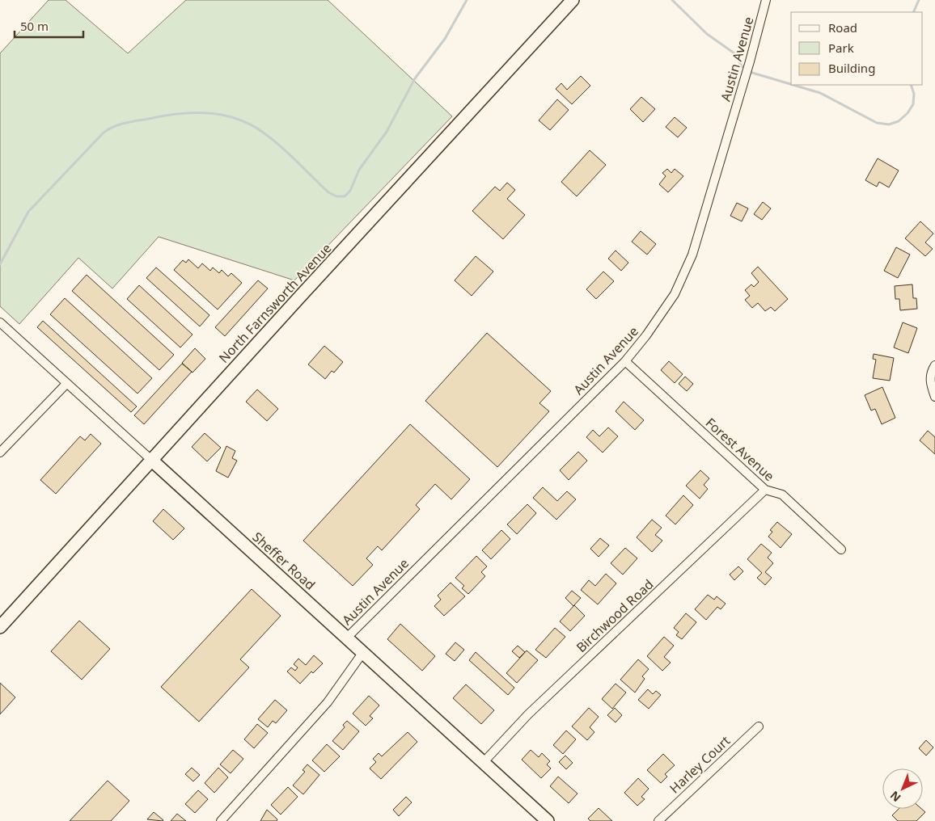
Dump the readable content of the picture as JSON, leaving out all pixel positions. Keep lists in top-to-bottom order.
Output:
{
  "streets": {
    "main road": ["North Farnsworth Avenue", "Sheffer Road"],
    "street": [
      "Austin Avenue",
      "Forest Avenue",
      "Birchwood Road",
      "Harley Court"
    ]
  },
  "crossings": [
    ["Austin Avenue", "Forest Avenue"],
    ["Austin Avenue", "Sheffer Road"],
    ["North Farnsworth Avenue", "Sheffer Road"],
    ["Forest Avenue", "Birchwood Road"],
    ["Sheffer Road", "Birchwood Road"]
  ],
  "legend": ["Road", "Park", "Building"],
  "scale_bar": "50 m",
  "north": "bottom left"
}
